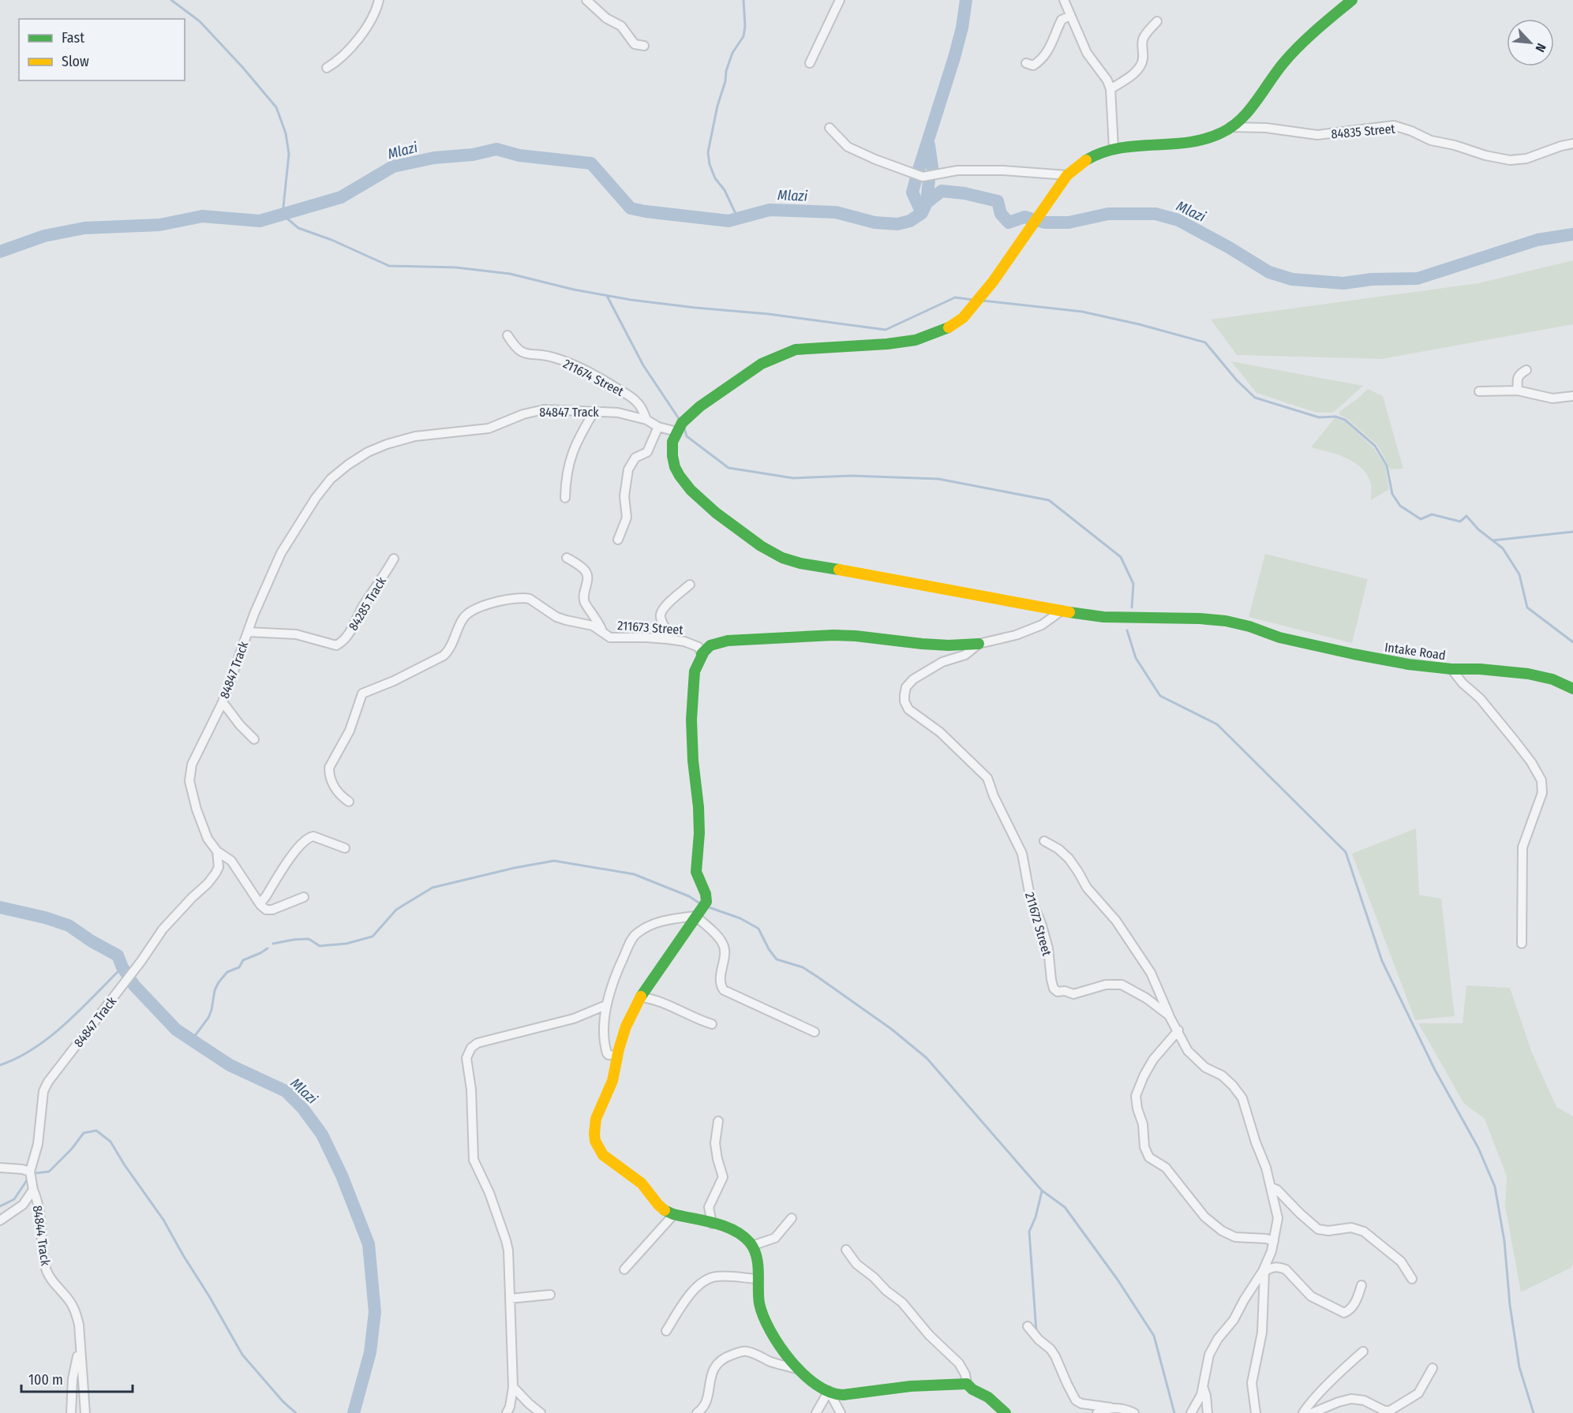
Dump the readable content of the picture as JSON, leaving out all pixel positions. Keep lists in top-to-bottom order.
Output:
{
  "streets": {
    "street": [
      "84835 Street",
      "211674 Street",
      "84847 Track",
      "84285 Track",
      "211673 Street",
      "Intake Road",
      "211672 Street",
      "84844 Track"
    ]
  },
  "crossings": [
    ["211674 Street", "84847 Track"],
    ["84847 Track", "84285 Track"],
    ["84847 Track", "Intake Road"],
    ["84847 Track", "84844 Track"]
  ],
  "water": ["Mlazi"],
  "legend": ["Fast", "Slow"],
  "scale_bar": "100 m",
  "north": "bottom right"
}
